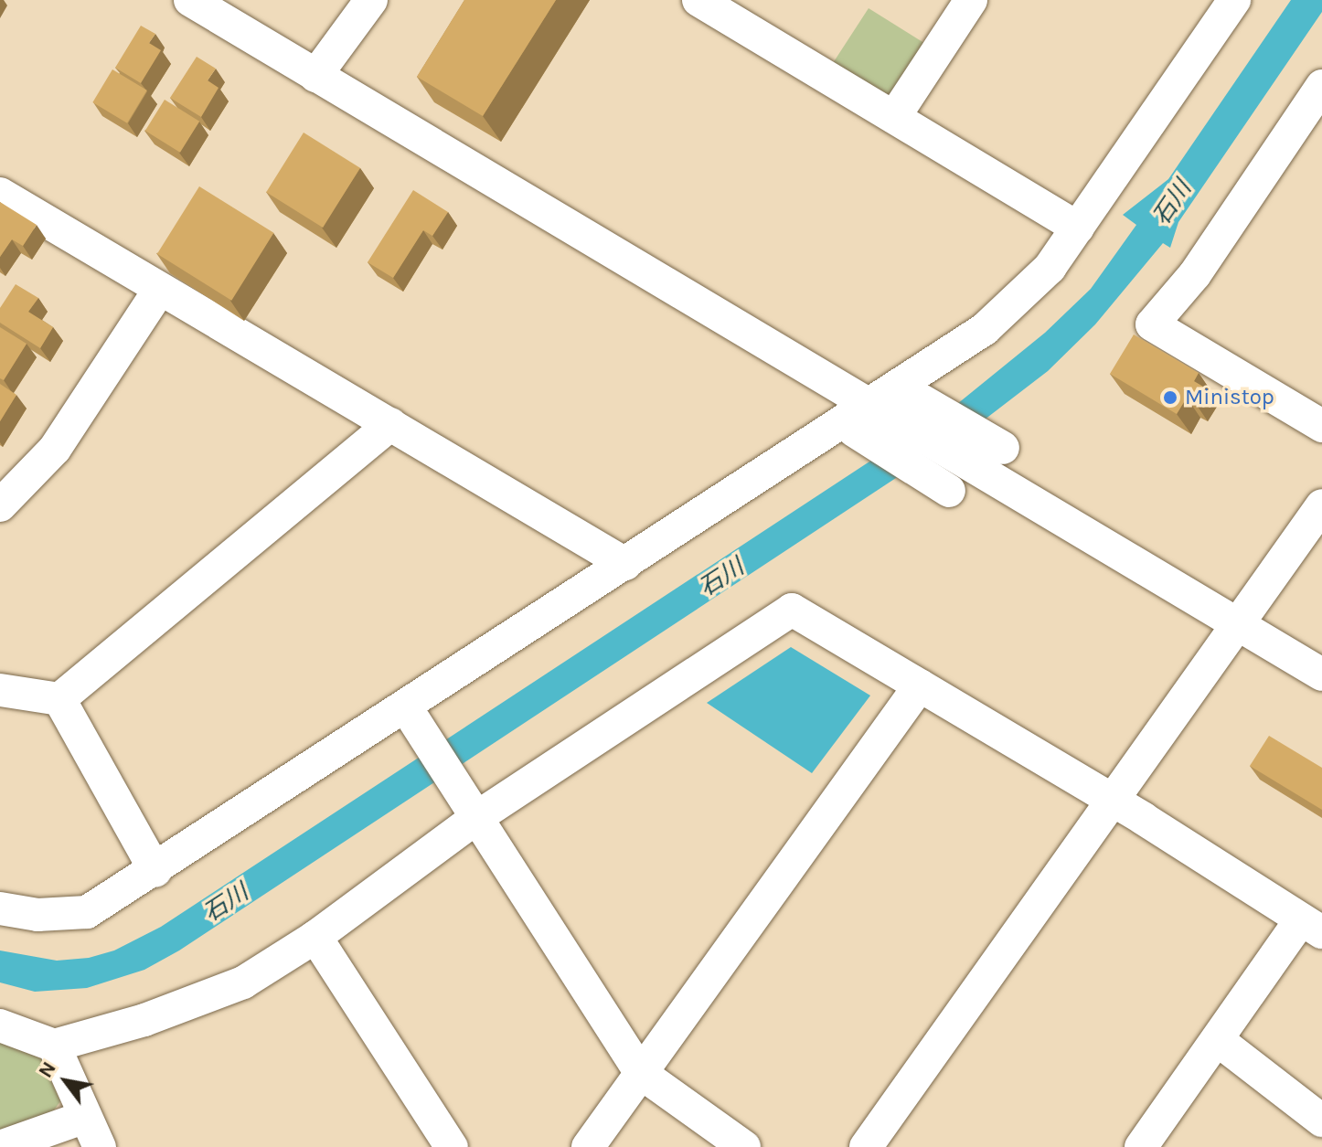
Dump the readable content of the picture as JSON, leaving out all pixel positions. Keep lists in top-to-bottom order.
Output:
{
  "water": ["石川"],
  "places": ["Ministop"],
  "north": "top left"
}
